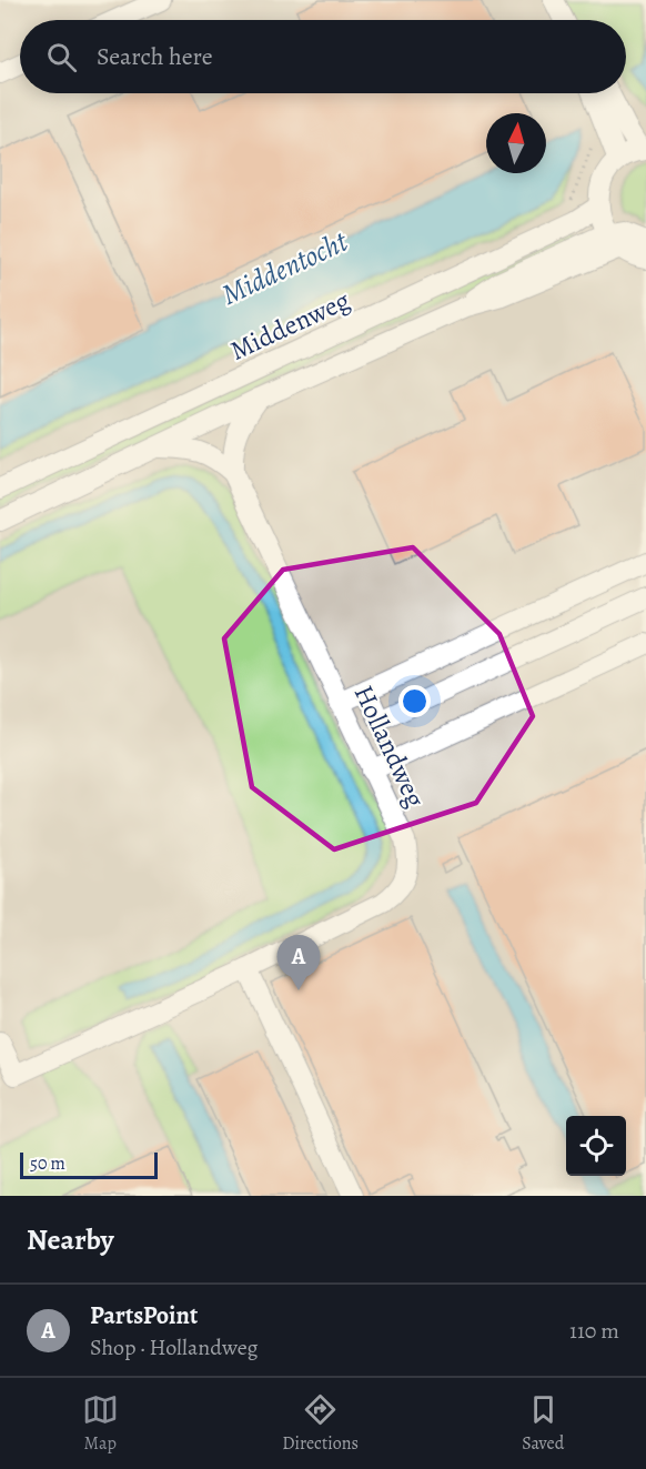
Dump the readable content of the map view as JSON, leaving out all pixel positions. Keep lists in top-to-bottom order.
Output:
{
  "streets": {
    "street": ["Middenweg", "Hollandweg"]
  },
  "crossings": [
    ["Middenweg", "Hollandweg"]
  ],
  "water": ["Middentocht"],
  "scale_bar": "50 m",
  "north": "top",
  "page": {
    "search": "Search here",
    "pins": "A",
    "scale": "50 m",
    "heading": "Nearby",
    "list": [
      {
        "mark": "A",
        "name": "PartsPoint",
        "note": "Shop · Hollandweg",
        "value": "110 m"
      }
    ],
    "nav": ["Map", "Directions", "Saved"]
  }
}
